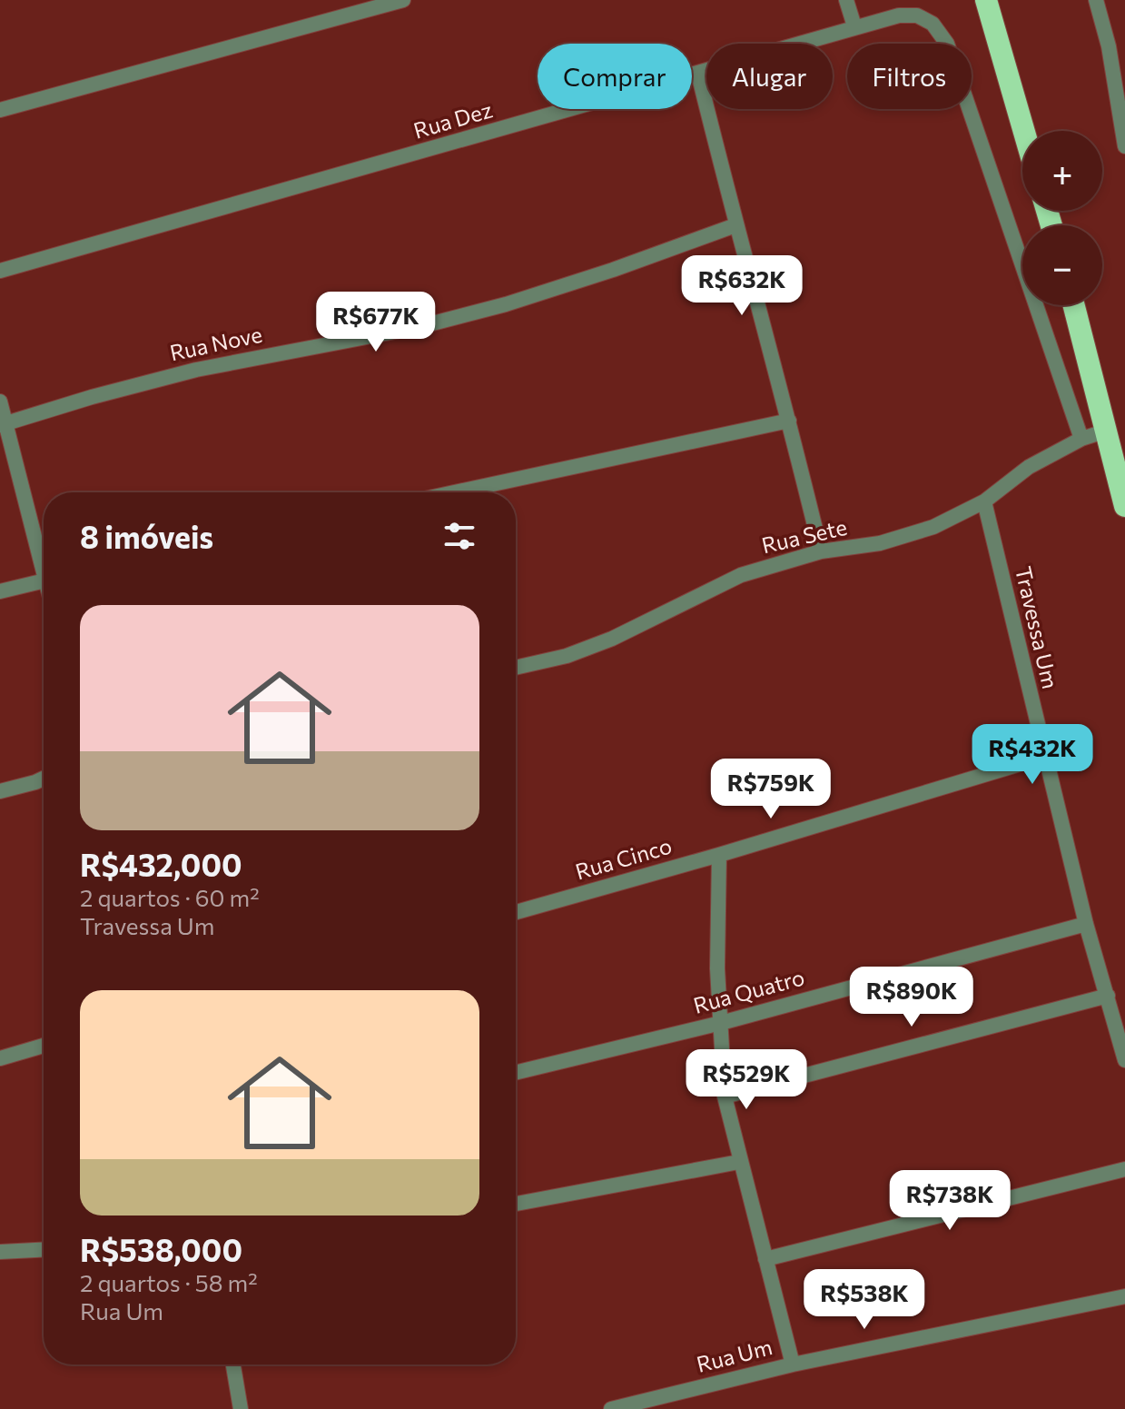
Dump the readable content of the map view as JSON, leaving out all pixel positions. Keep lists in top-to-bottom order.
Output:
{
  "streets": {
    "street": [
      "Rua Dez",
      "Rua Nove",
      "Rua Sete",
      "Travessa Um",
      "Rua Cinco",
      "Rua Quatro",
      "Rua Um"
    ]
  },
  "crossings": [
    ["Rua Dez", "Rua Sete"],
    ["Rua Sete", "Travessa Um"],
    ["Travessa Um", "Rua Cinco"],
    ["Travessa Um", "Rua Quatro"]
  ],
  "page": {
    "chip": ["Comprar", "Alugar", "Filtros"],
    "map_buttons": ["+", "−"],
    "price": [
      "R$632K",
      "R$677K",
      "R$432K",
      "R$759K",
      "R$890K",
      "R$529K",
      "R$738K",
      "R$538K"
    ],
    "heading": "8 imóveis",
    "list": [
      {
        "name": "R$432,000",
        "note": "2 quartos · 60 m² · Travessa Um"
      },
      {
        "name": "R$538,000",
        "note": "2 quartos · 58 m² · Rua Um"
      }
    ]
  }
}
